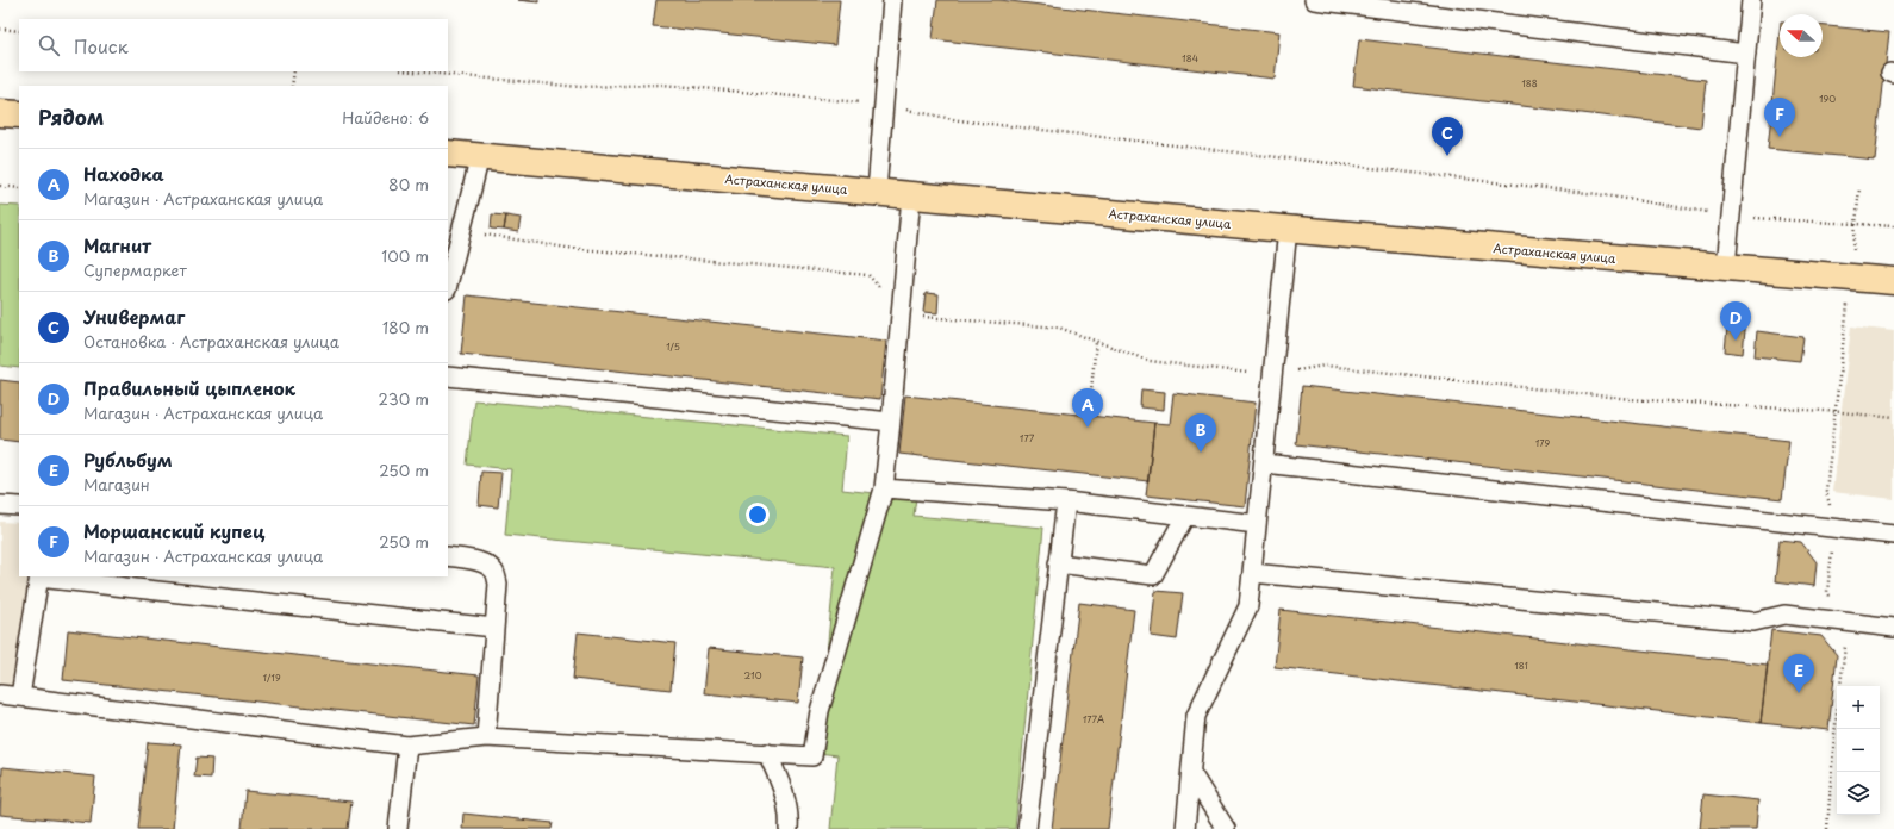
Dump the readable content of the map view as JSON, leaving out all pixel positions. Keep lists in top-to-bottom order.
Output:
{
  "streets": {
    "main road": ["Астраханская улица"]
  },
  "house_numbers": [
    "184",
    "188",
    "190",
    "1/5",
    "177",
    "179",
    "181",
    "210",
    "1/19",
    "177А"
  ],
  "north": "left",
  "page": {
    "search": "Поиск",
    "heading": ["Рядом", "Найдено: 6"],
    "pins": [
      "F",
      "C",
      "D",
      "A",
      "B",
      "E"
    ],
    "list": [
      {
        "mark": "A",
        "name": "Находка",
        "note": "Магазин · Астраханская улица",
        "value": "80 m"
      },
      {
        "mark": "B",
        "name": "Магнит",
        "note": "Супермаркет",
        "value": "100 m"
      },
      {
        "mark": "C",
        "name": "Универмаг",
        "note": "Остановка · Астраханская улица",
        "value": "180 m"
      },
      {
        "mark": "D",
        "name": "Правильный цыпленок",
        "note": "Магазин · Астраханская улица",
        "value": "230 m"
      },
      {
        "mark": "E",
        "name": "Рубльбум",
        "note": "Магазин",
        "value": "250 m"
      },
      {
        "mark": "F",
        "name": "Моршанский купец",
        "note": "Магазин · Астраханская улица",
        "value": "250 m"
      }
    ],
    "map_buttons": ["+", "−"]
  }
}
